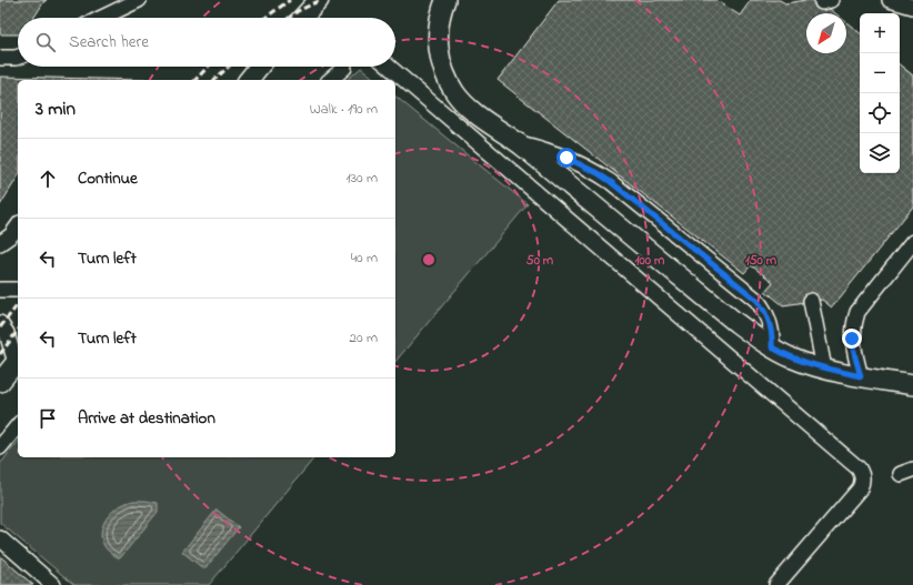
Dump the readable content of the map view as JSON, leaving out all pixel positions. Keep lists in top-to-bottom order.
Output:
{
  "north": "bottom left",
  "page": {
    "map_buttons": ["+", "−"],
    "search": "Search here",
    "heading": ["3 min", "Walk · 190 m"],
    "list": [
      ["Continue", "130 m"],
      ["Turn left", "40 m"],
      ["Turn left", "20 m"],
      "Arrive at destination"
    ]
  },
  "rings": ["50 m", "100 m", "150 m"]
}
